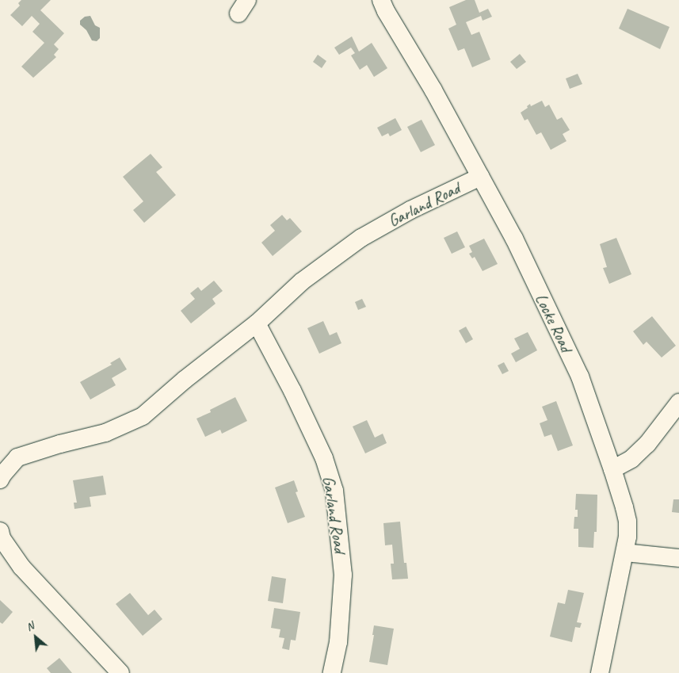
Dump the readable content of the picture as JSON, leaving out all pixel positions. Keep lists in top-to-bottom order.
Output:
{
  "streets": {
    "street": ["Garland Road", "Locke Road"]
  },
  "crossings": [
    ["Garland Road", "Locke Road"]
  ],
  "north": "top left"
}
